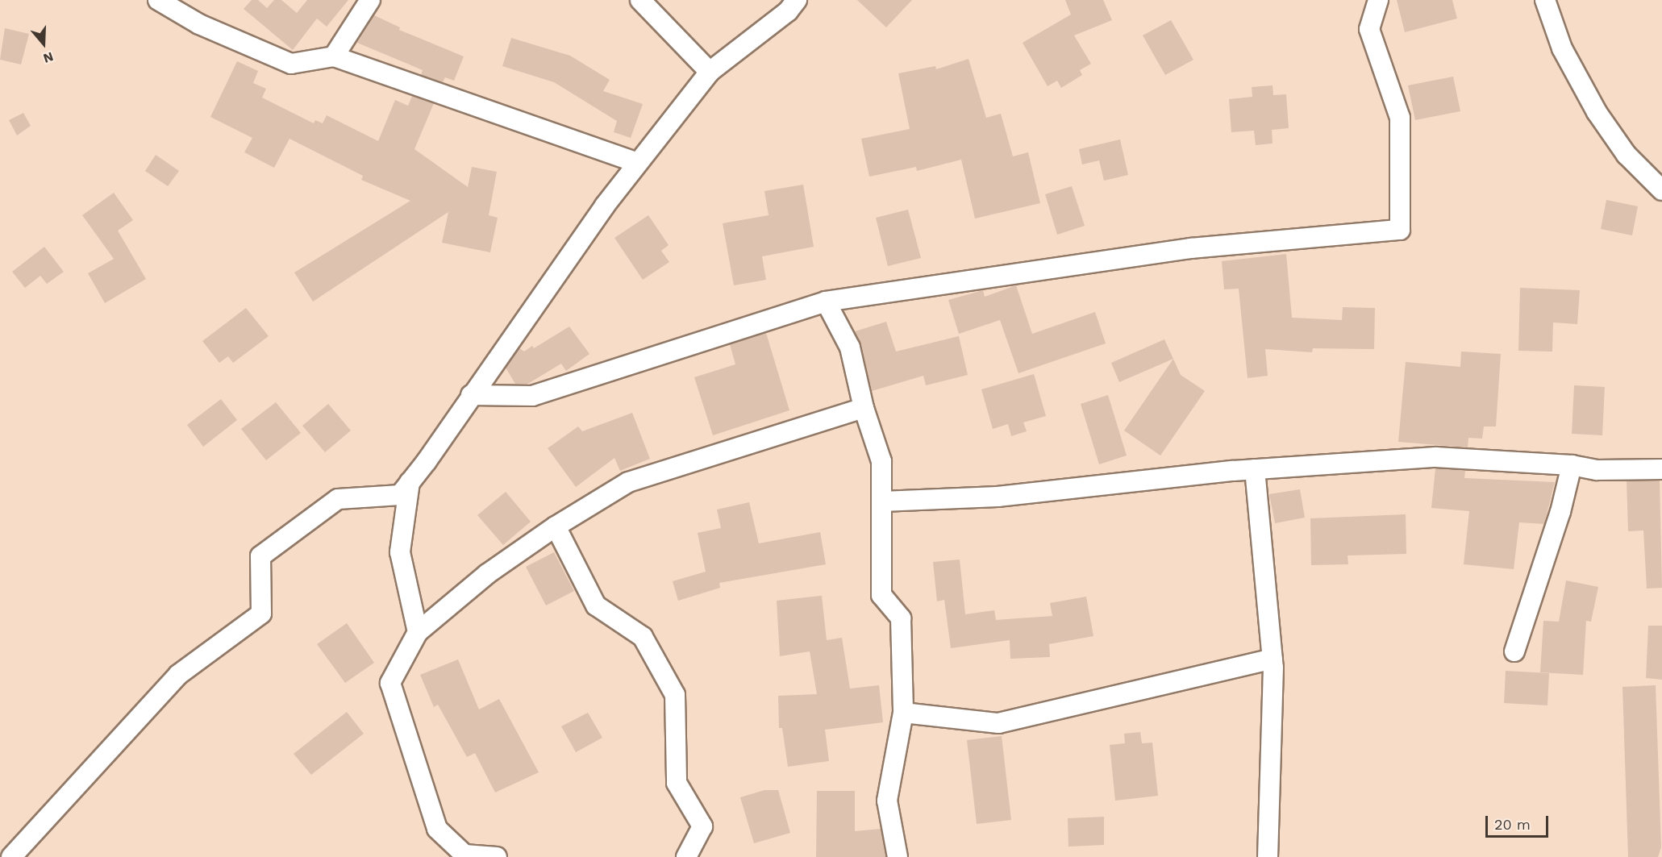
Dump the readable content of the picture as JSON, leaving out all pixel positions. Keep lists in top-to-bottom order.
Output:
{
  "scale_bar": "20 m",
  "north": "bottom"
}
